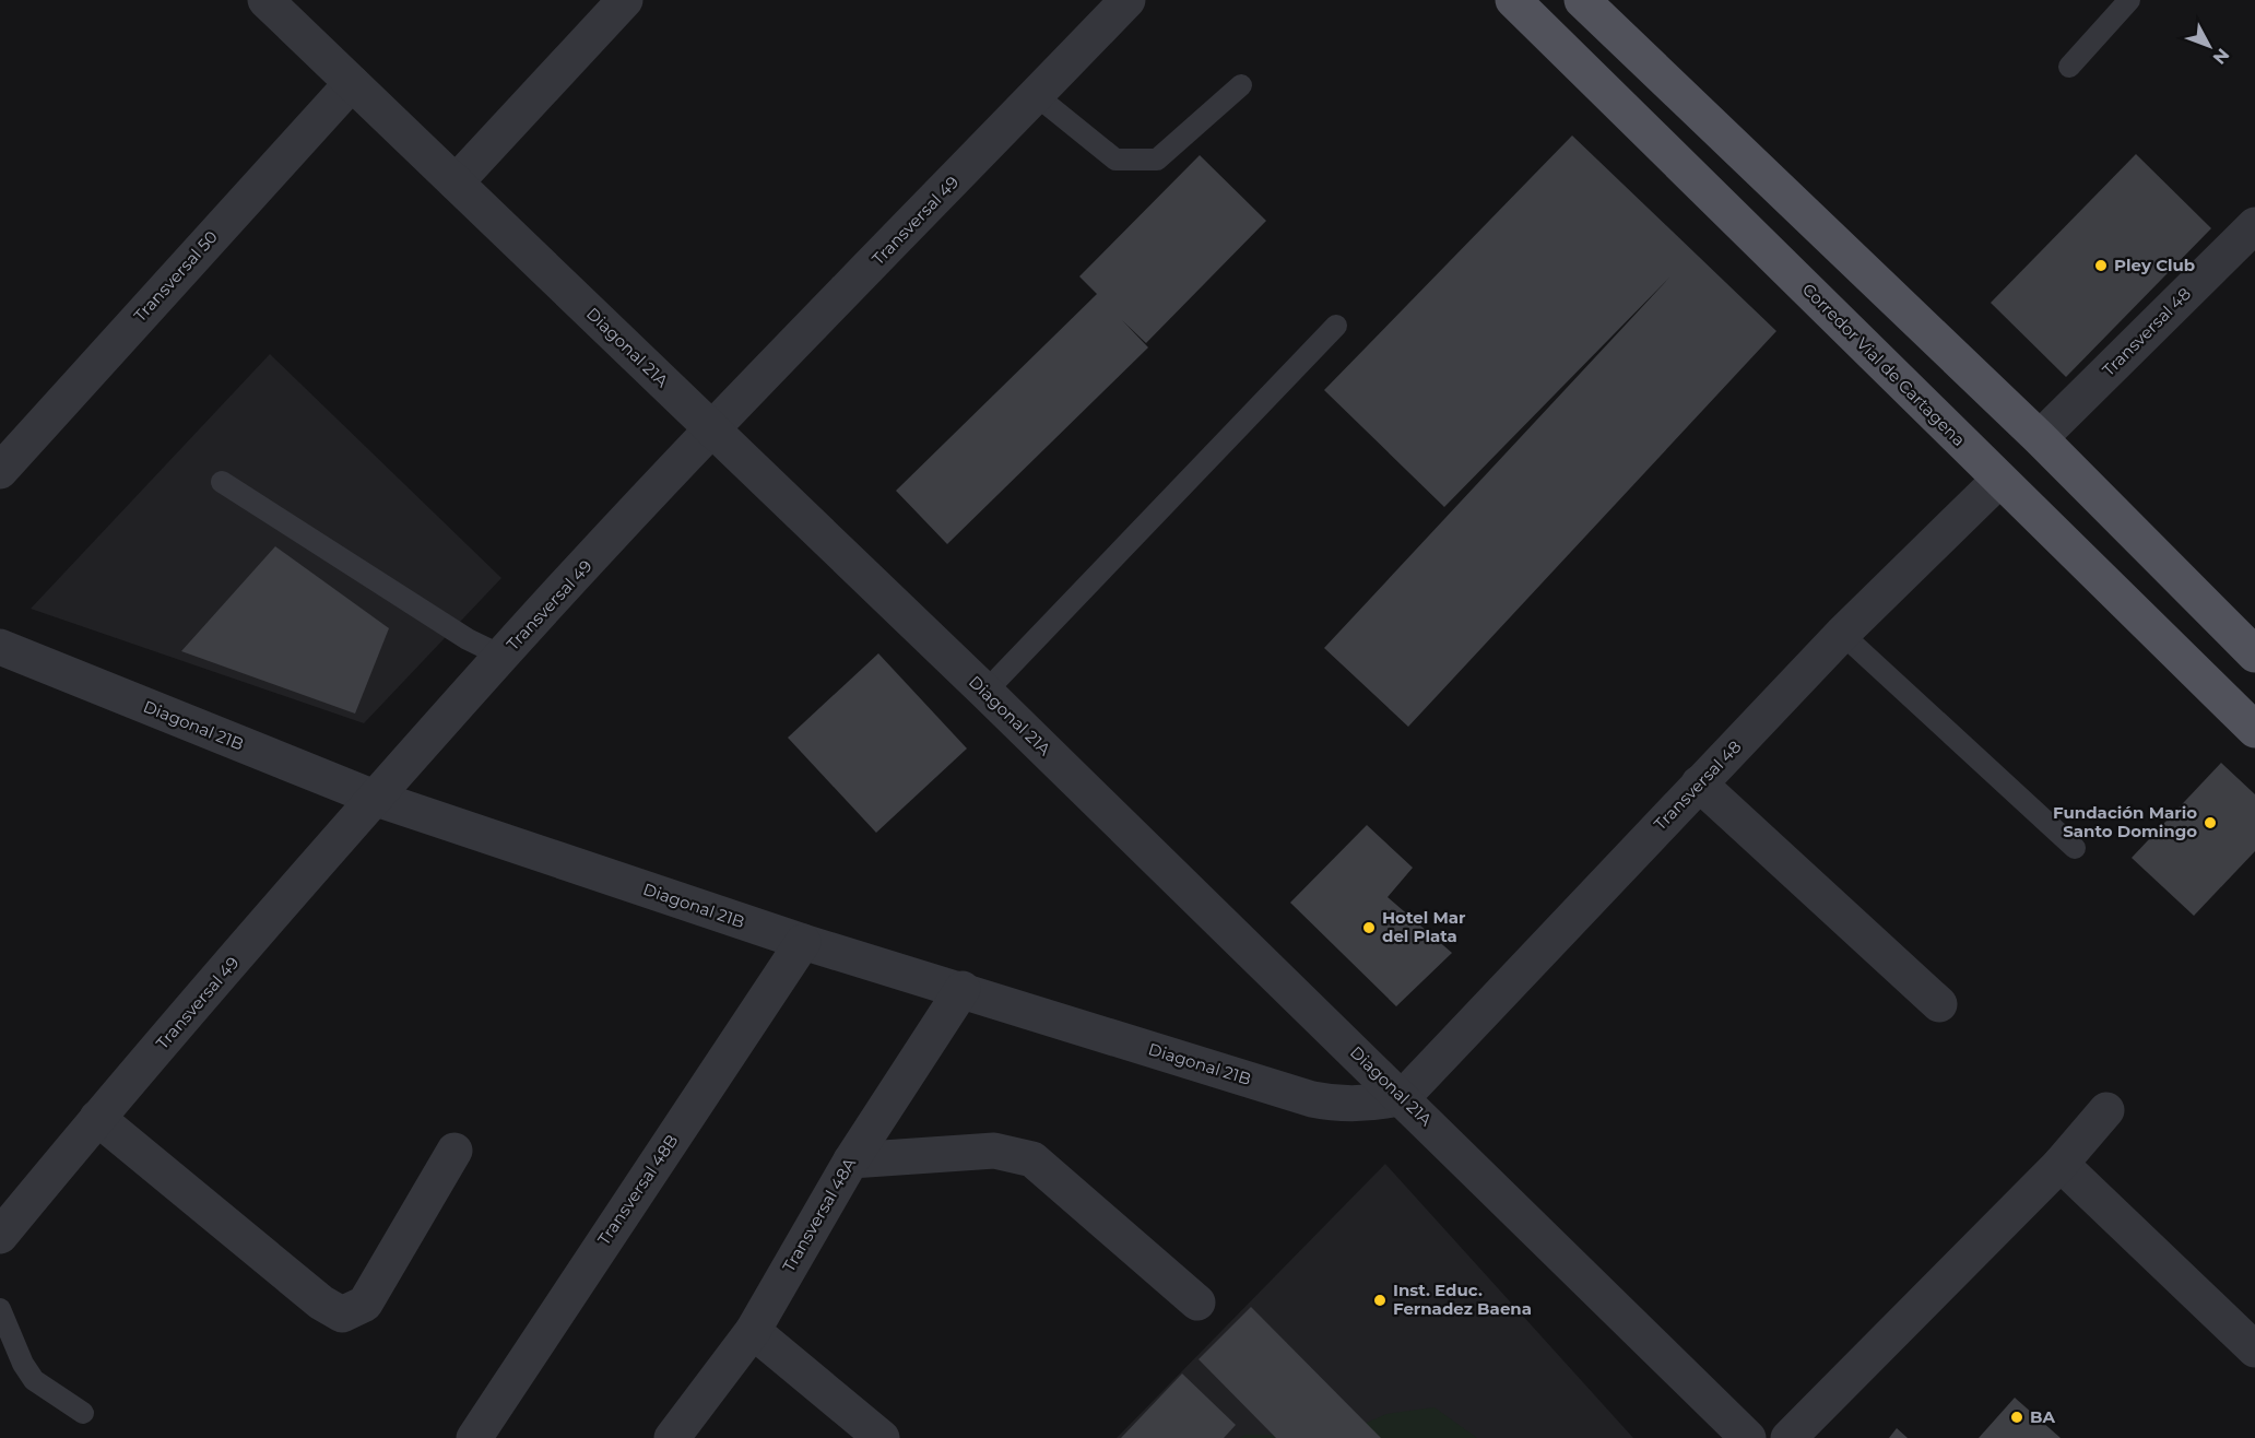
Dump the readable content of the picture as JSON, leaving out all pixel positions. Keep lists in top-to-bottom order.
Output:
{
  "streets": {
    "main road": ["Corredor Vial de Cartagena"],
    "street": [
      "Transversal 49",
      "Transversal 50",
      "Transversal 48",
      "Diagonal 21A",
      "Diagonal 21B",
      "Transversal 48B",
      "Transversal 48A"
    ]
  },
  "crossings": [
    ["Transversal 49", "Diagonal 21A"],
    ["Transversal 49", "Diagonal 21B"],
    ["Transversal 50", "Diagonal 21A"],
    ["Transversal 48", "Diagonal 21A"],
    ["Transversal 48", "Corredor Vial de Cartagena"],
    ["Transversal 48", "Diagonal 21B"],
    ["Diagonal 21A", "Diagonal 21B"],
    ["Diagonal 21B", "Transversal 48B"],
    ["Diagonal 21B", "Transversal 48A"]
  ],
  "places": [
    "Pley Club",
    "Fundación Mario Santo Domingo",
    "Hotel Mar del Plata",
    "Inst. Educ. Fernadez Baena",
    "BA"
  ],
  "north": "bottom right"
}
